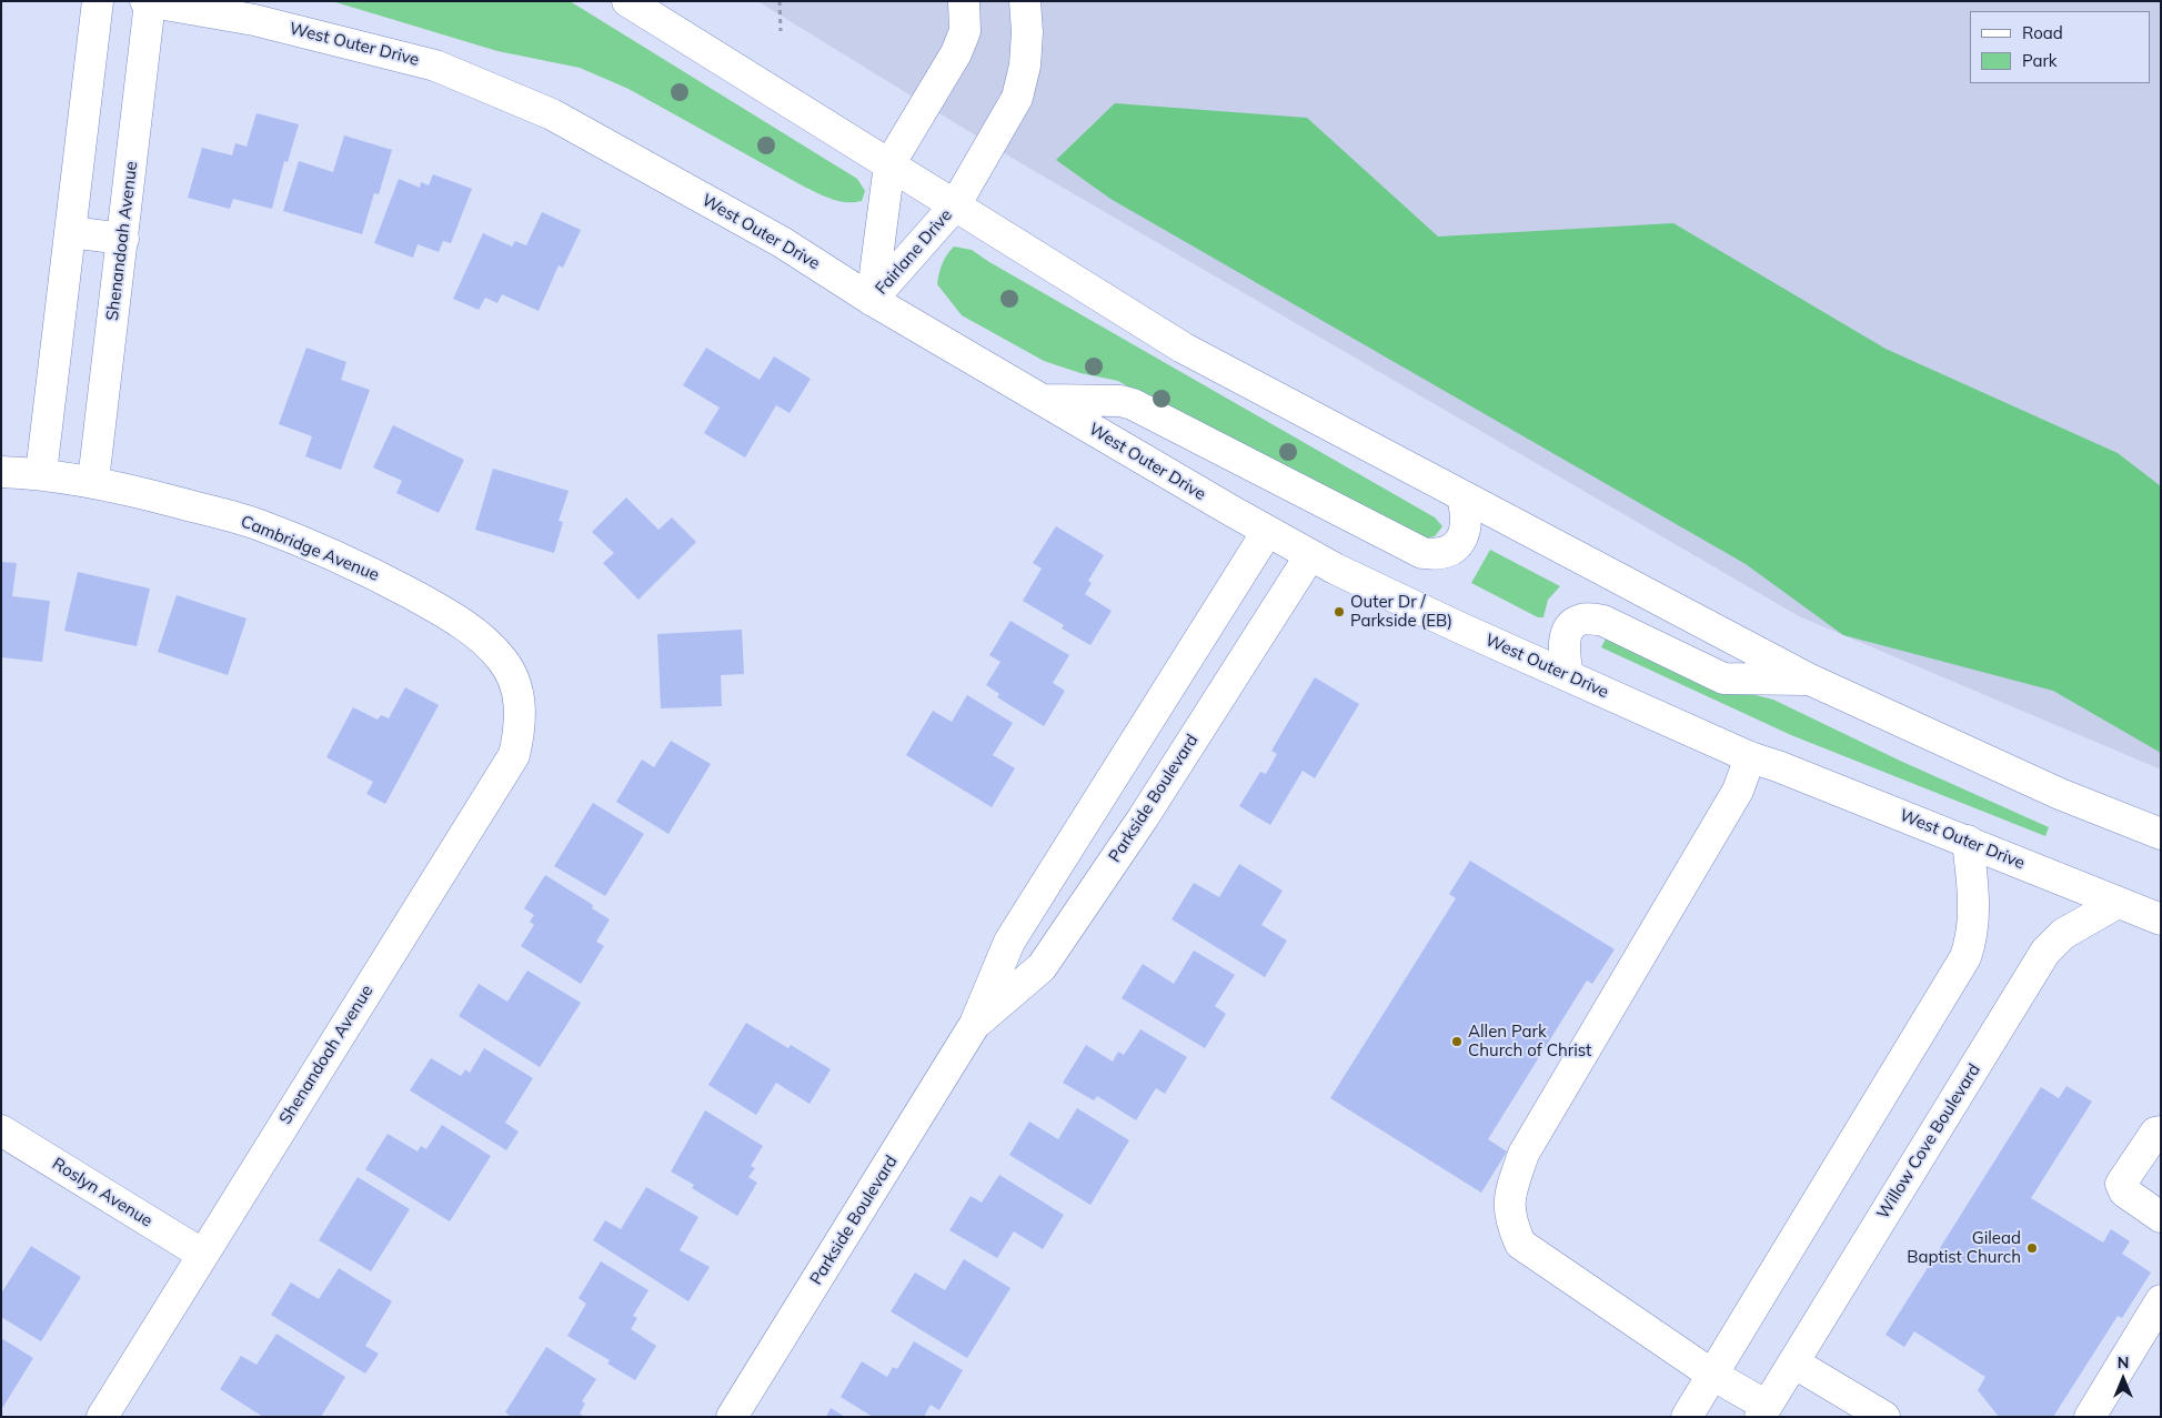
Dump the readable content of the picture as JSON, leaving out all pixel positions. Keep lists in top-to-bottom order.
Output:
{
  "streets": {
    "street": [
      "West Outer Drive",
      "Shenandoah Avenue",
      "Fairlane Drive",
      "Cambridge Avenue",
      "Parkside Boulevard",
      "Willow Cove Boulevard",
      "Roslyn Avenue"
    ]
  },
  "crossings": [
    ["West Outer Drive", "Shenandoah Avenue"],
    ["West Outer Drive", "Fairlane Drive"],
    ["West Outer Drive", "Parkside Boulevard"],
    ["West Outer Drive", "Willow Cove Boulevard"],
    ["Shenandoah Avenue", "Cambridge Avenue"],
    ["Shenandoah Avenue", "Roslyn Avenue"]
  ],
  "places": ["Outer Dr / Parkside (EB)", "Allen Park Church of Christ", "Gilead Baptist Church"],
  "legend": ["Road", "Park"],
  "north": "top"
}
